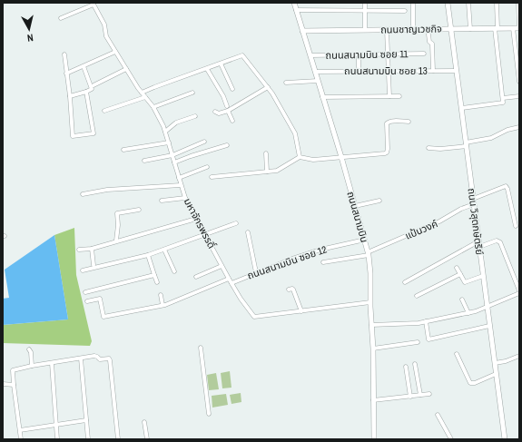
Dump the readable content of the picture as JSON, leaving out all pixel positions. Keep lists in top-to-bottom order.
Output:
{
  "streets": {
    "street": [
      "ถนนชาญเวชกิจ",
      "ถนนสนามบิน ซอย 11",
      "ถนนสนามบิน ซอย 13",
      "ถนนสนามบิน",
      "ถนน วิสุตกษัตริย์",
      "มหาจักรพรรดิ์",
      "แป้นวงค์",
      "ถนนสนามบิน ซอย 12"
    ]
  },
  "crossings": [
    ["ถนนชาญเวชกิจ", "ถนนสนามบิน"],
    ["ถนนชาญเวชกิจ", "ถนน วิสุตกษัตริย์"],
    ["ถนนสนามบิน ซอย 11", "ถนนสนามบิน"],
    ["ถนนสนามบิน ซอย 13", "ถนนสนามบิน"],
    ["ถนนสนามบิน ซอย 13", "ถนน วิสุตกษัตริย์"],
    ["ถนนสนามบิน", "มหาจักรพรรดิ์"],
    ["ถนนสนามบิน", "แป้นวงค์"],
    ["ถนนสนามบิน", "ถนนสนามบิน ซอย 12"],
    ["ถนน วิสุตกษัตริย์", "แป้นวงค์"],
    ["มหาจักรพรรดิ์", "ถนนสนามบิน ซอย 12"]
  ],
  "north": "bottom"
}
